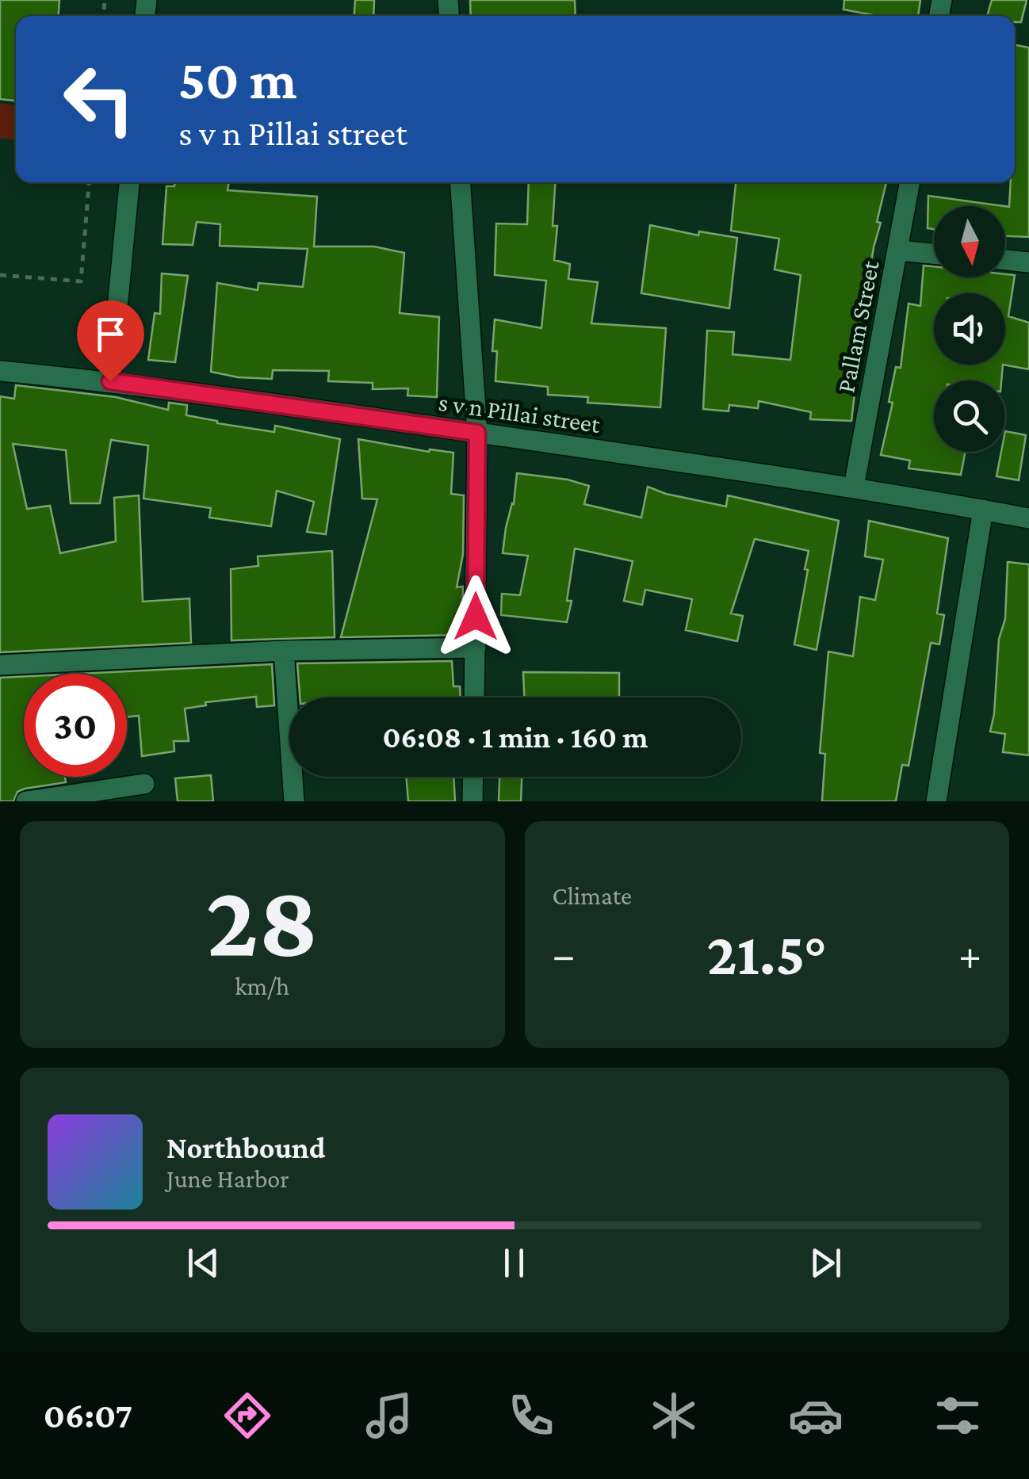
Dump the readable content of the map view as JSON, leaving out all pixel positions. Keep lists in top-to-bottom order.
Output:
{
  "streets": {
    "street": ["Pallam Street", "s v n Pillai street"]
  },
  "crossings": [
    ["Pallam Street", "s v n Pillai street"]
  ],
  "north": "bottom",
  "page": {
    "turn": ["50 m", "s v n Pillai street"],
    "limit": "30",
    "trip": "06:08 · 1 min · 160 m",
    "tile": [
      ["28", "km/h"],
      "Climate"
    ],
    "heat": ["−", "21.5°", "+"],
    "song": ["Northbound", "June Harbor"],
    "tabs": "06:07"
  }
}
